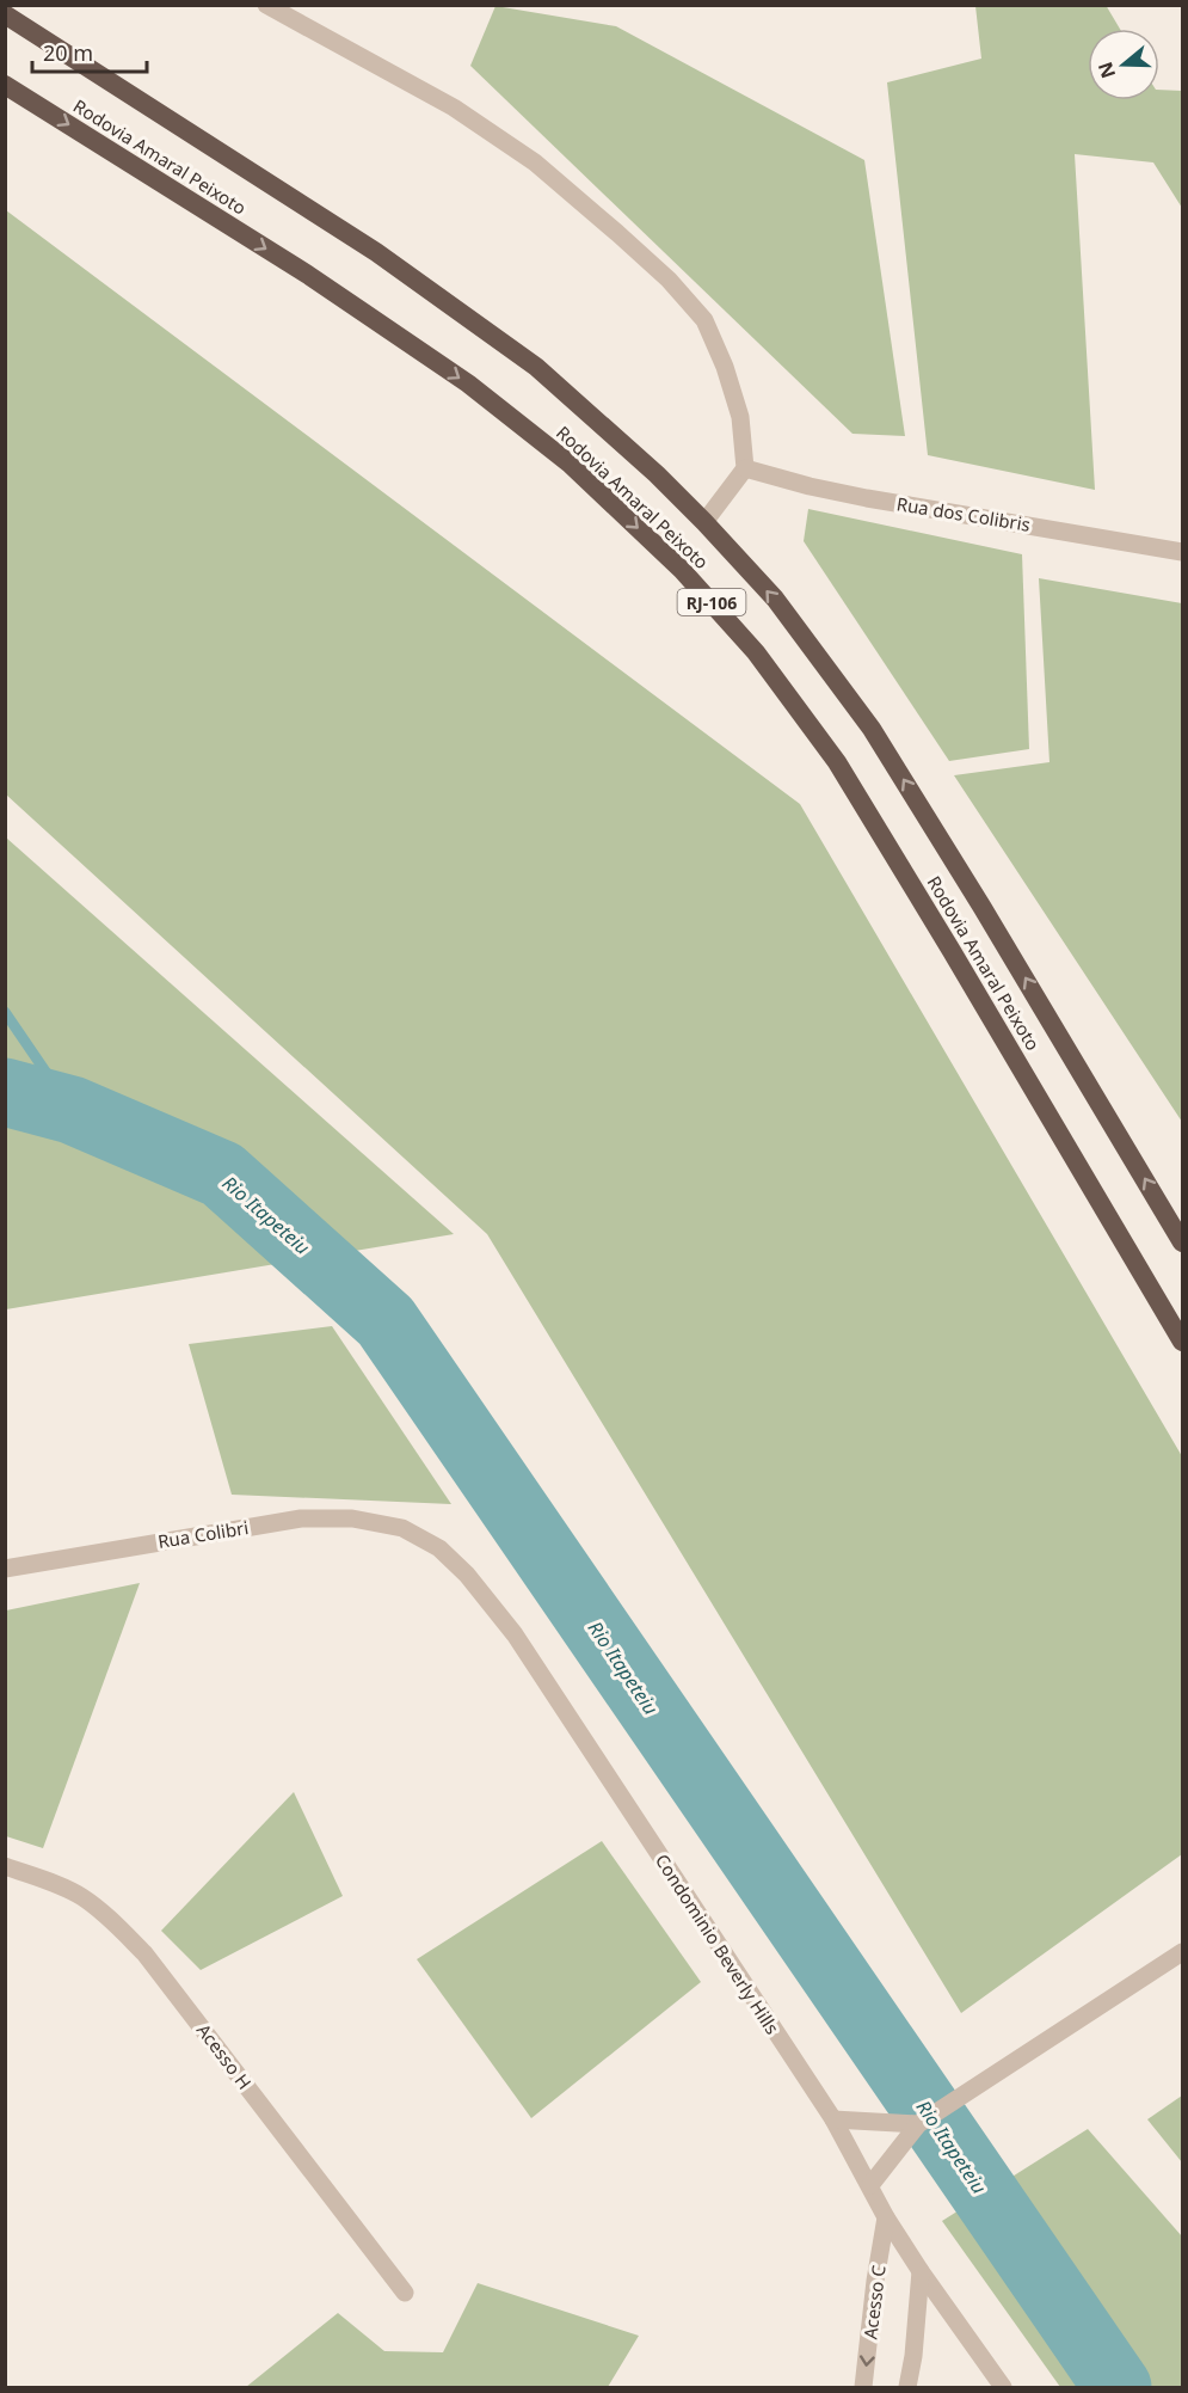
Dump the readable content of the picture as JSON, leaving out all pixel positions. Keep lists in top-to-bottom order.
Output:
{
  "streets": {
    "highway": ["Rodovia Amaral Peixoto", "RJ-106"],
    "street": [
      "Rua dos Colibris",
      "Rua Colibri",
      "Condominio Beverly Hills",
      "Acesso H",
      "Acesso C"
    ]
  },
  "crossings": [
    ["Rua Colibri", "Condominio Beverly Hills"],
    ["Condominio Beverly Hills", "Acesso C"]
  ],
  "water": ["Rio Itapeteiu"],
  "scale_bar": "20 m",
  "north": "left"
}
